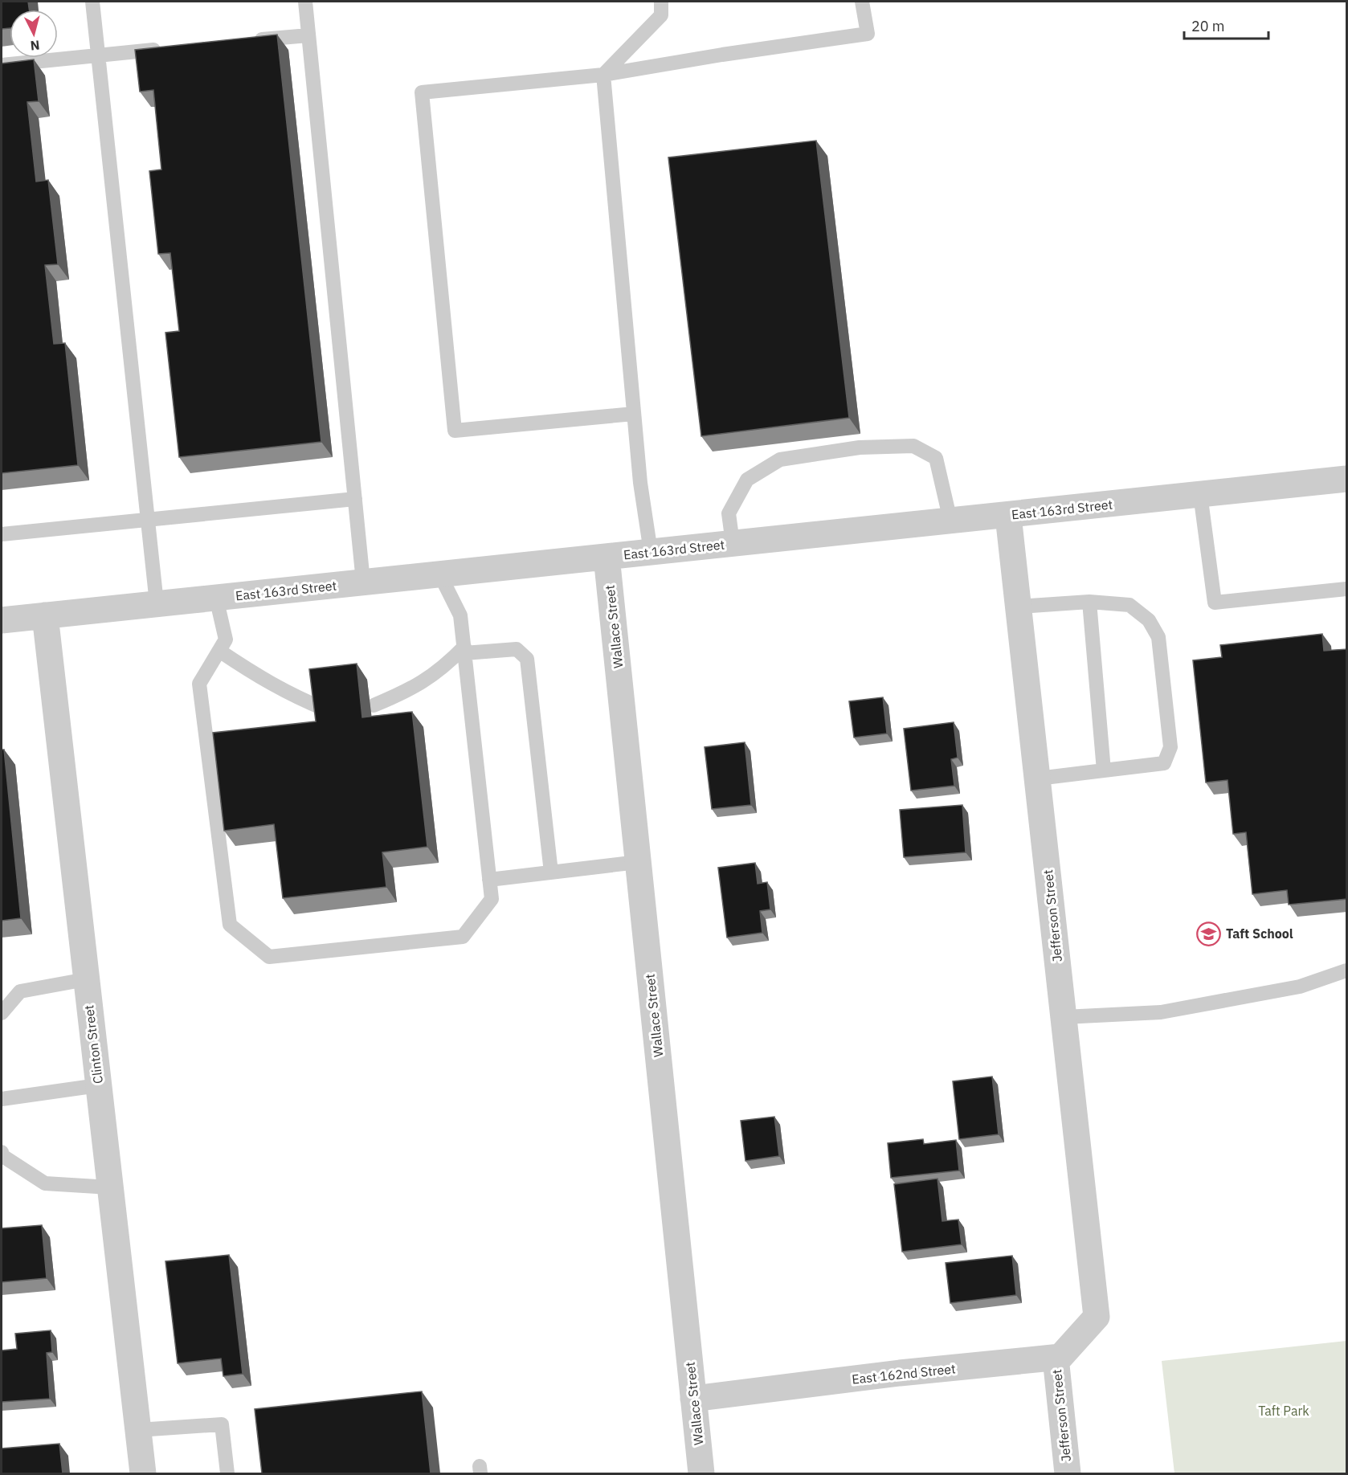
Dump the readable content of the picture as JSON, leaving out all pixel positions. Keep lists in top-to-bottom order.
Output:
{
  "streets": {
    "street": [
      "East 163rd Street",
      "Wallace Street",
      "Jefferson Street",
      "Clinton Street",
      "East 162nd Street"
    ]
  },
  "crossings": [
    ["East 163rd Street", "Wallace Street"],
    ["East 163rd Street", "Jefferson Street"],
    ["East 163rd Street", "Clinton Street"],
    ["Wallace Street", "East 162nd Street"],
    ["Jefferson Street", "East 162nd Street"]
  ],
  "parks": ["Taft Park"],
  "places": {
    "school or university": ["Taft School"]
  },
  "scale_bar": "20 m",
  "north": "bottom"
}
